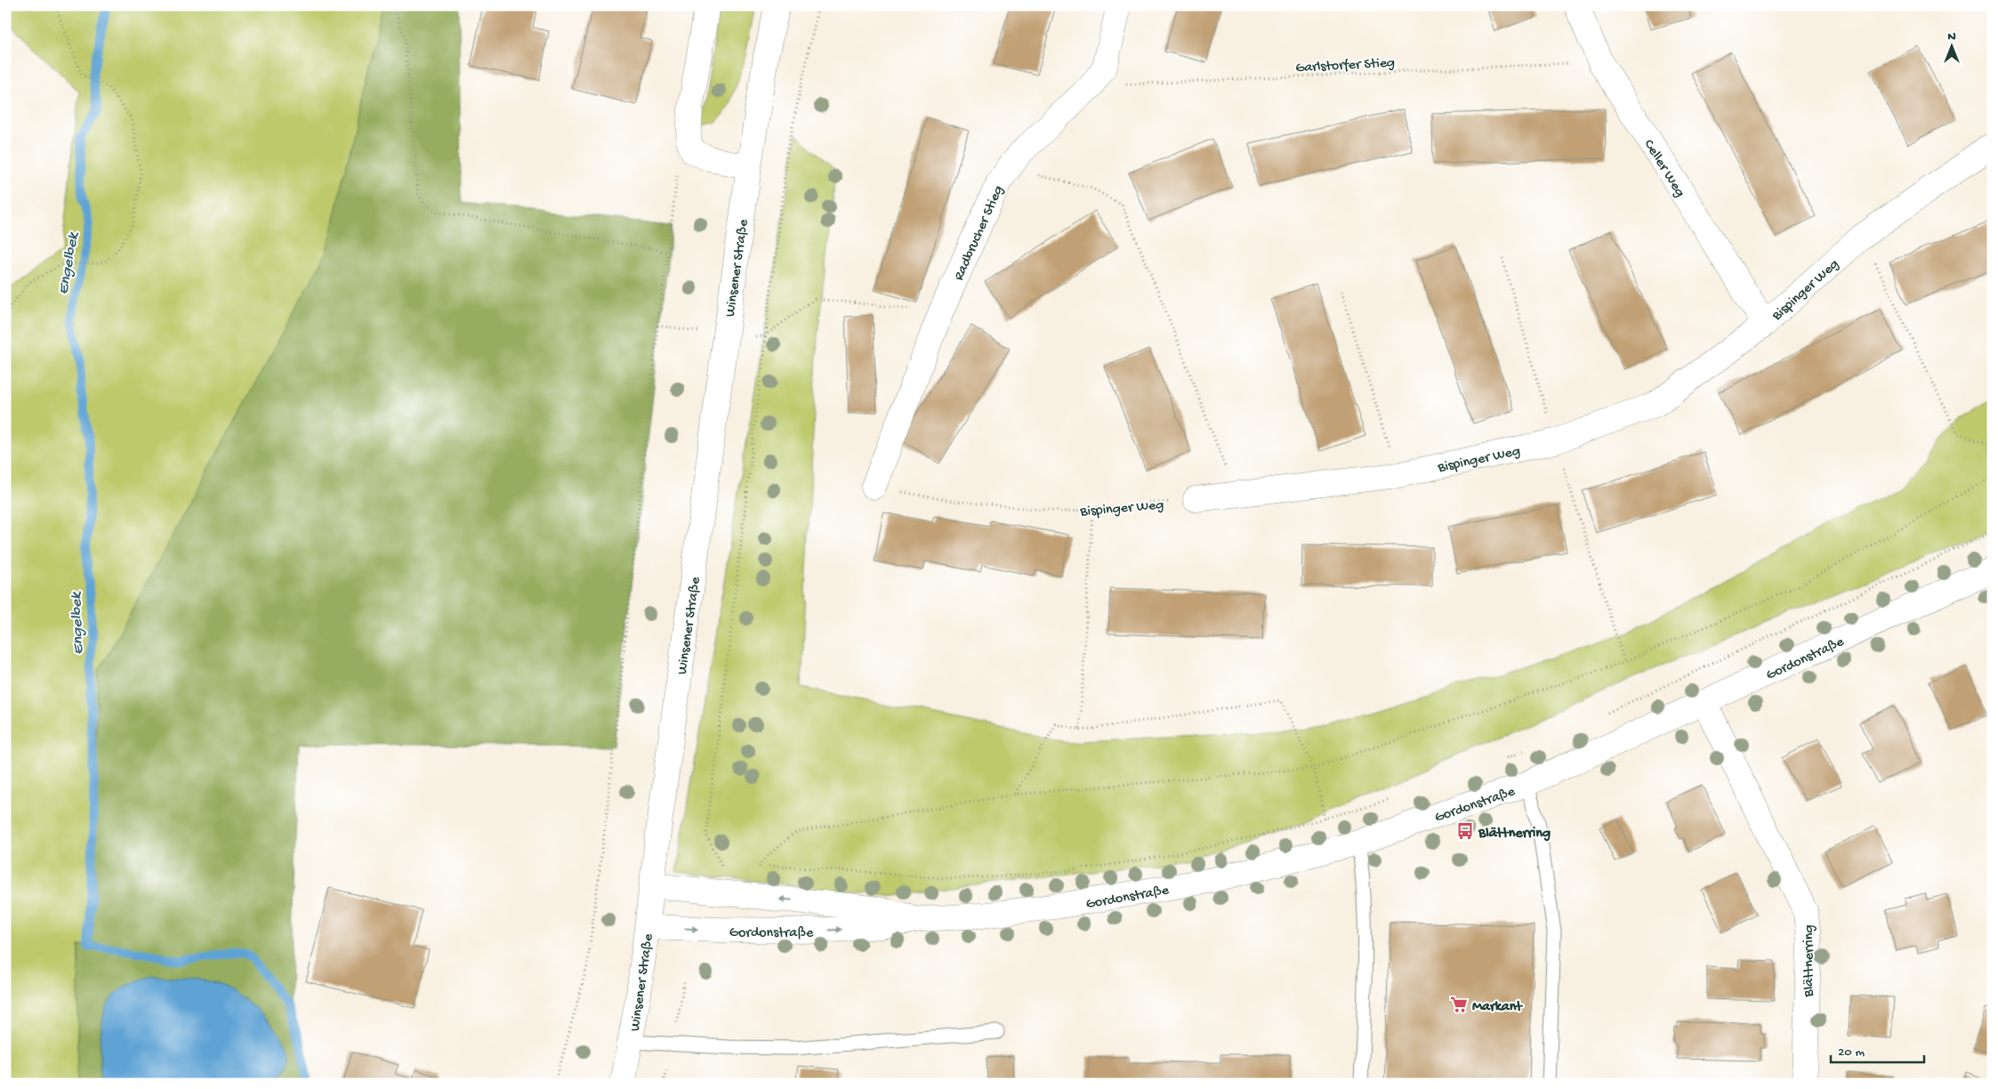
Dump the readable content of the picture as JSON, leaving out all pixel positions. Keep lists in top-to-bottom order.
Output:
{
  "streets": {
    "street": [
      "Celler Weg",
      "Radbrucher Stieg",
      "Winsener Straße",
      "Bispinger Weg",
      "Gordonstraße",
      "Blättnerring"
    ],
    "path": ["Garlstorfer Stieg"]
  },
  "crossings": [
    ["Garlstorfer Stieg", "Celler Weg"],
    ["Garlstorfer Stieg", "Radbrucher Stieg"],
    ["Celler Weg", "Bispinger Weg"],
    ["Radbrucher Stieg", "Bispinger Weg"],
    ["Winsener Straße", "Gordonstraße"],
    ["Gordonstraße", "Blättnerring"]
  ],
  "water": ["Engelbek"],
  "places": {
    "bus stop": ["Blättnerring"],
    "supermarket": ["Markant"]
  },
  "scale_bar": "20 m",
  "north": "top"
}
